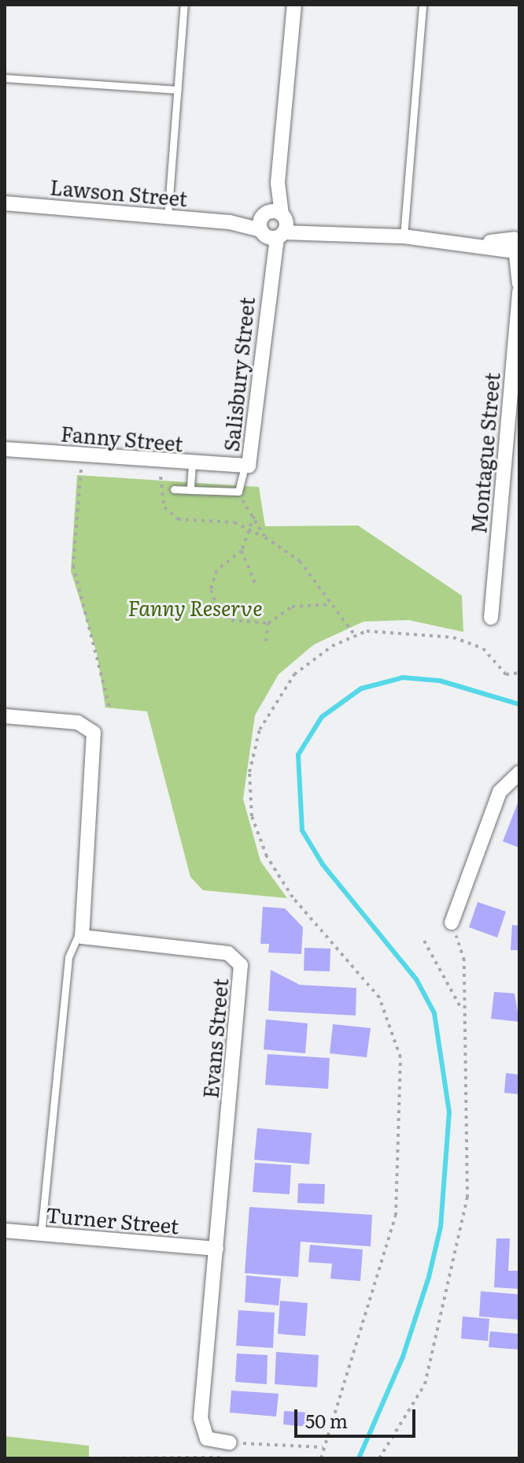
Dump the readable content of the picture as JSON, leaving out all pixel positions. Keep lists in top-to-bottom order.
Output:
{
  "streets": {
    "street": [
      "Lawson Street",
      "Salisbury Street",
      "Fanny Street",
      "Montague Street",
      "Evans Street",
      "Turner Street"
    ]
  },
  "crossings": [
    ["Lawson Street", "Salisbury Street"],
    ["Salisbury Street", "Fanny Street"],
    ["Evans Street", "Turner Street"]
  ],
  "parks": ["Fanny Reserve"],
  "scale_bar": "50 m"
}
